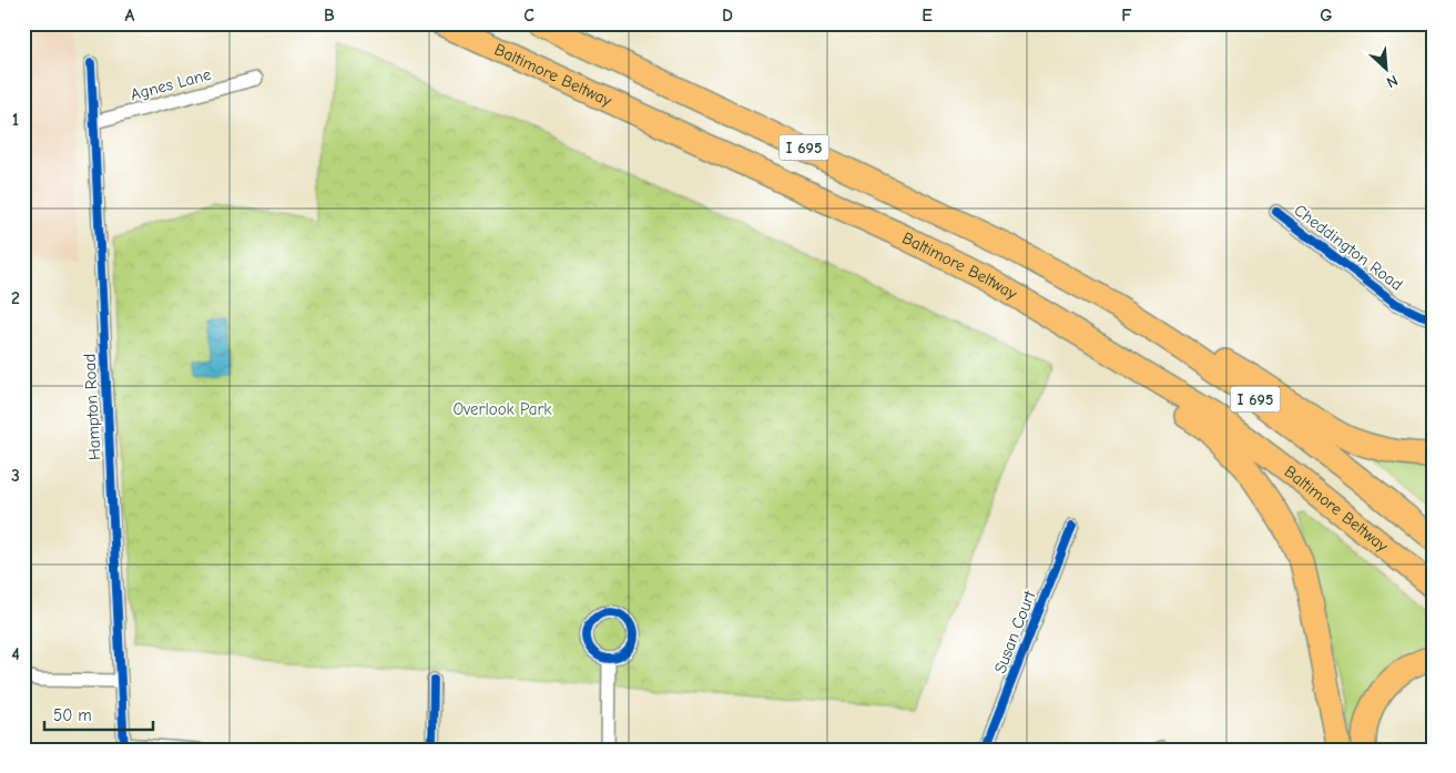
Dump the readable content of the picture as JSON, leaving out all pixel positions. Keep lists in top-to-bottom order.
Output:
{
  "streets": {
    "highway": ["Baltimore Beltway", "I 695"],
    "street": [
      "Agnes Lane",
      "Cheddington Road",
      "Hampton Road",
      "Susan Court"
    ]
  },
  "crossings": [
    ["Agnes Lane", "Hampton Road"]
  ],
  "parks": ["Overlook Park"],
  "scale_bar": "50 m",
  "north": "bottom right",
  "grid": {
    "columns": [
      "A",
      "B",
      "C",
      "D",
      "E",
      "F",
      "G"
    ],
    "rows": [
      "1",
      "2",
      "3",
      "4"
    ]
  }
}
